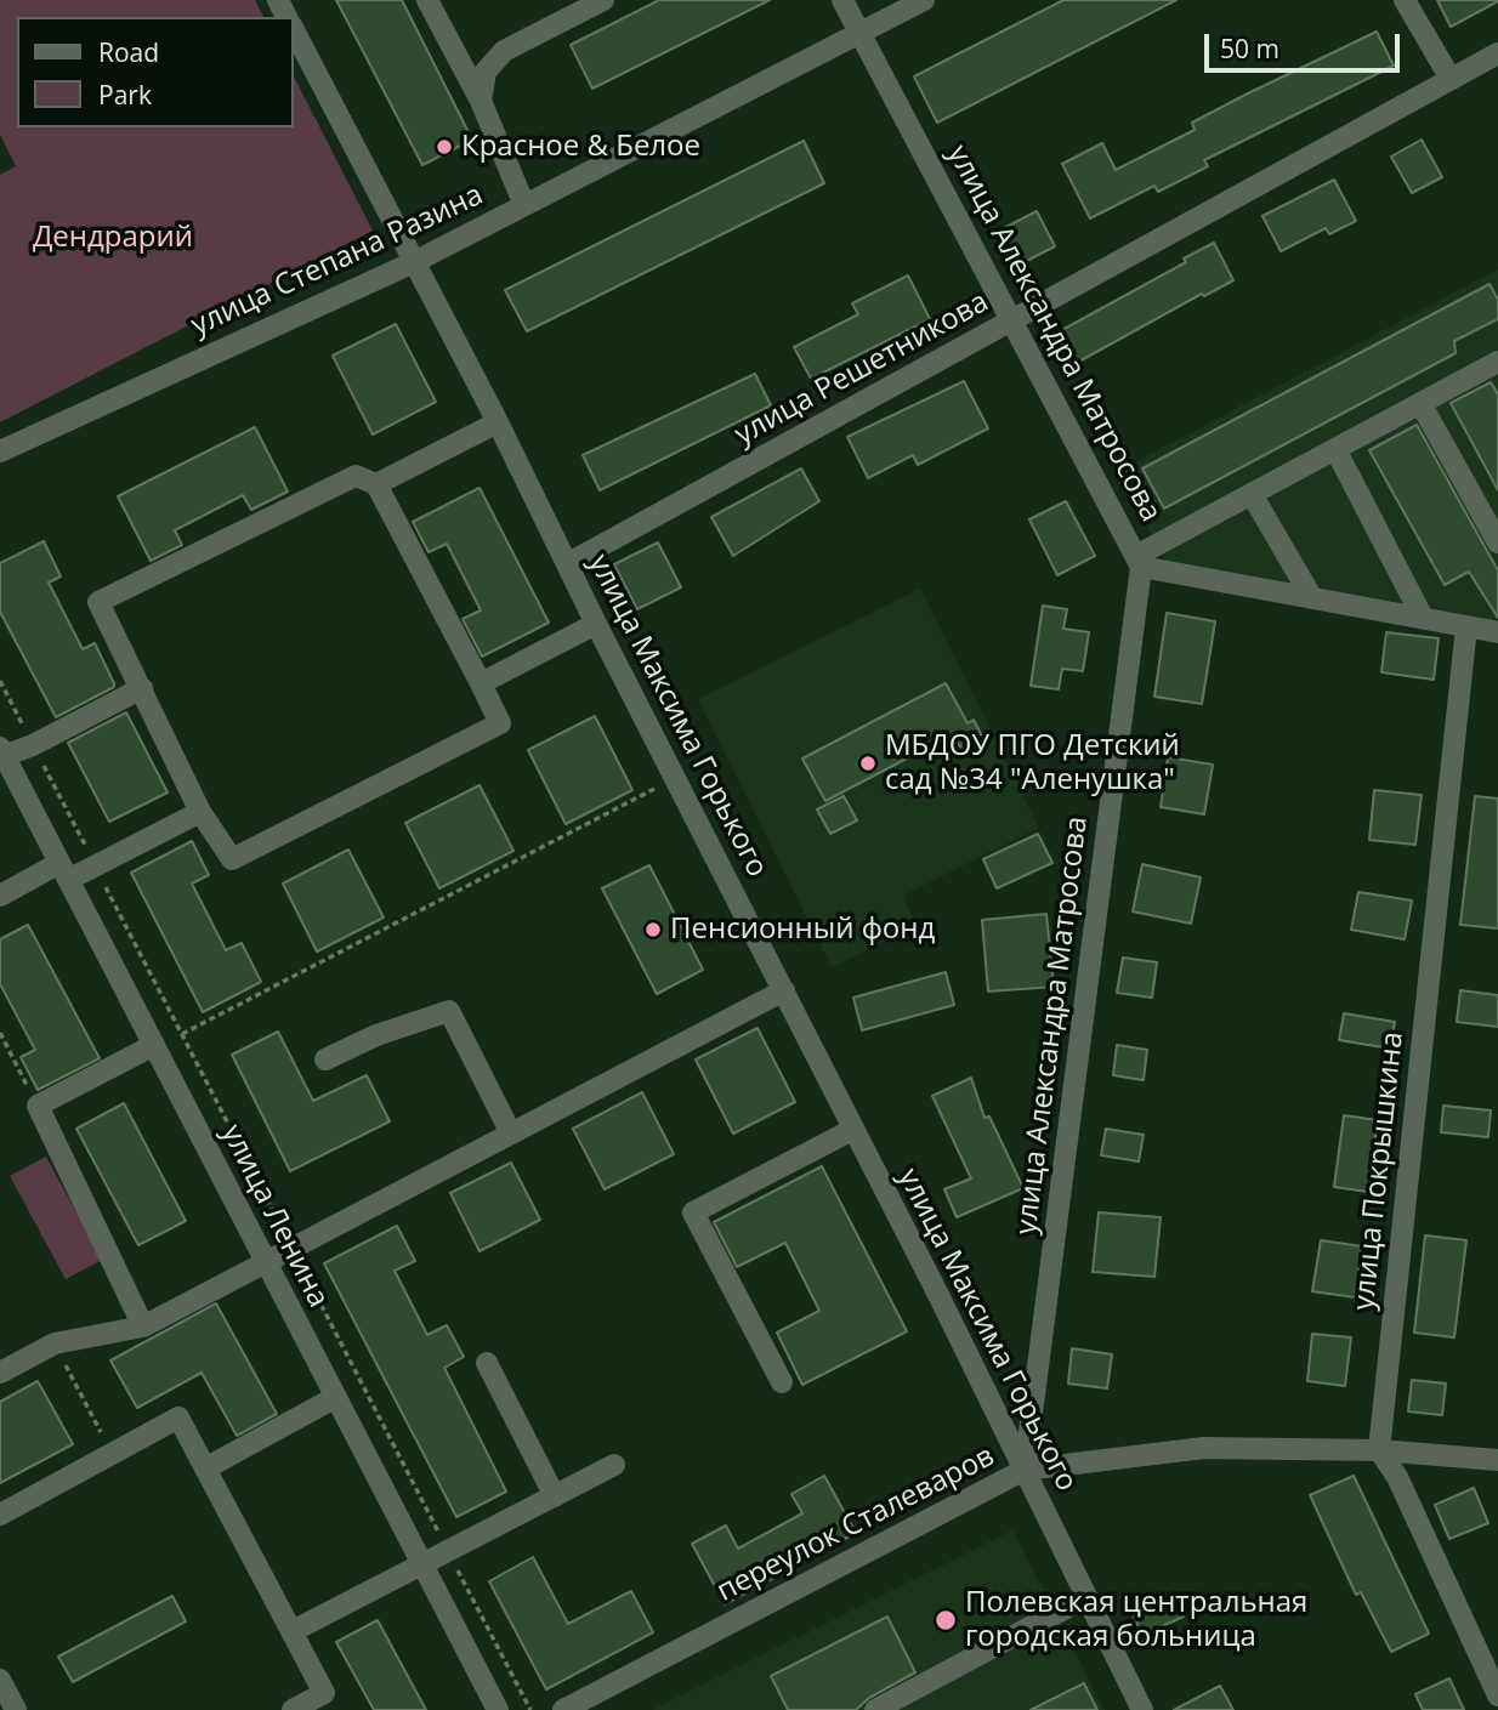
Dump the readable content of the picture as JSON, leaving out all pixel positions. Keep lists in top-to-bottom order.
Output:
{
  "streets": {
    "street": [
      "улица Степана Разина",
      "улица Александра Матросова",
      "улица Решетникова",
      "улица Максима Горького",
      "улица Покрышкина",
      "улица Ленина",
      "переулок Сталеваров"
    ]
  },
  "crossings": [
    ["улица Степана Разина", "улица Александра Матросова"],
    ["улица Степана Разина", "улица Максима Горького"],
    ["улица Александра Матросова", "улица Решетникова"],
    ["улица Александра Матросова", "улица Максима Горького"],
    ["улица Александра Матросова", "переулок Сталеваров"],
    ["улица Решетникова", "улица Максима Горького"],
    ["улица Максима Горького", "переулок Сталеваров"],
    ["улица Покрышкина", "переулок Сталеваров"]
  ],
  "parks": ["Дендрарий"],
  "places": [
    "Красное & Белое",
    "МБДОУ ПГО Детский сад №34 \"Аленушка\"",
    "Пенсионный фонд",
    "Полевская центральная городская больница"
  ],
  "legend": ["Road", "Park"],
  "scale_bar": "50 m"
}
